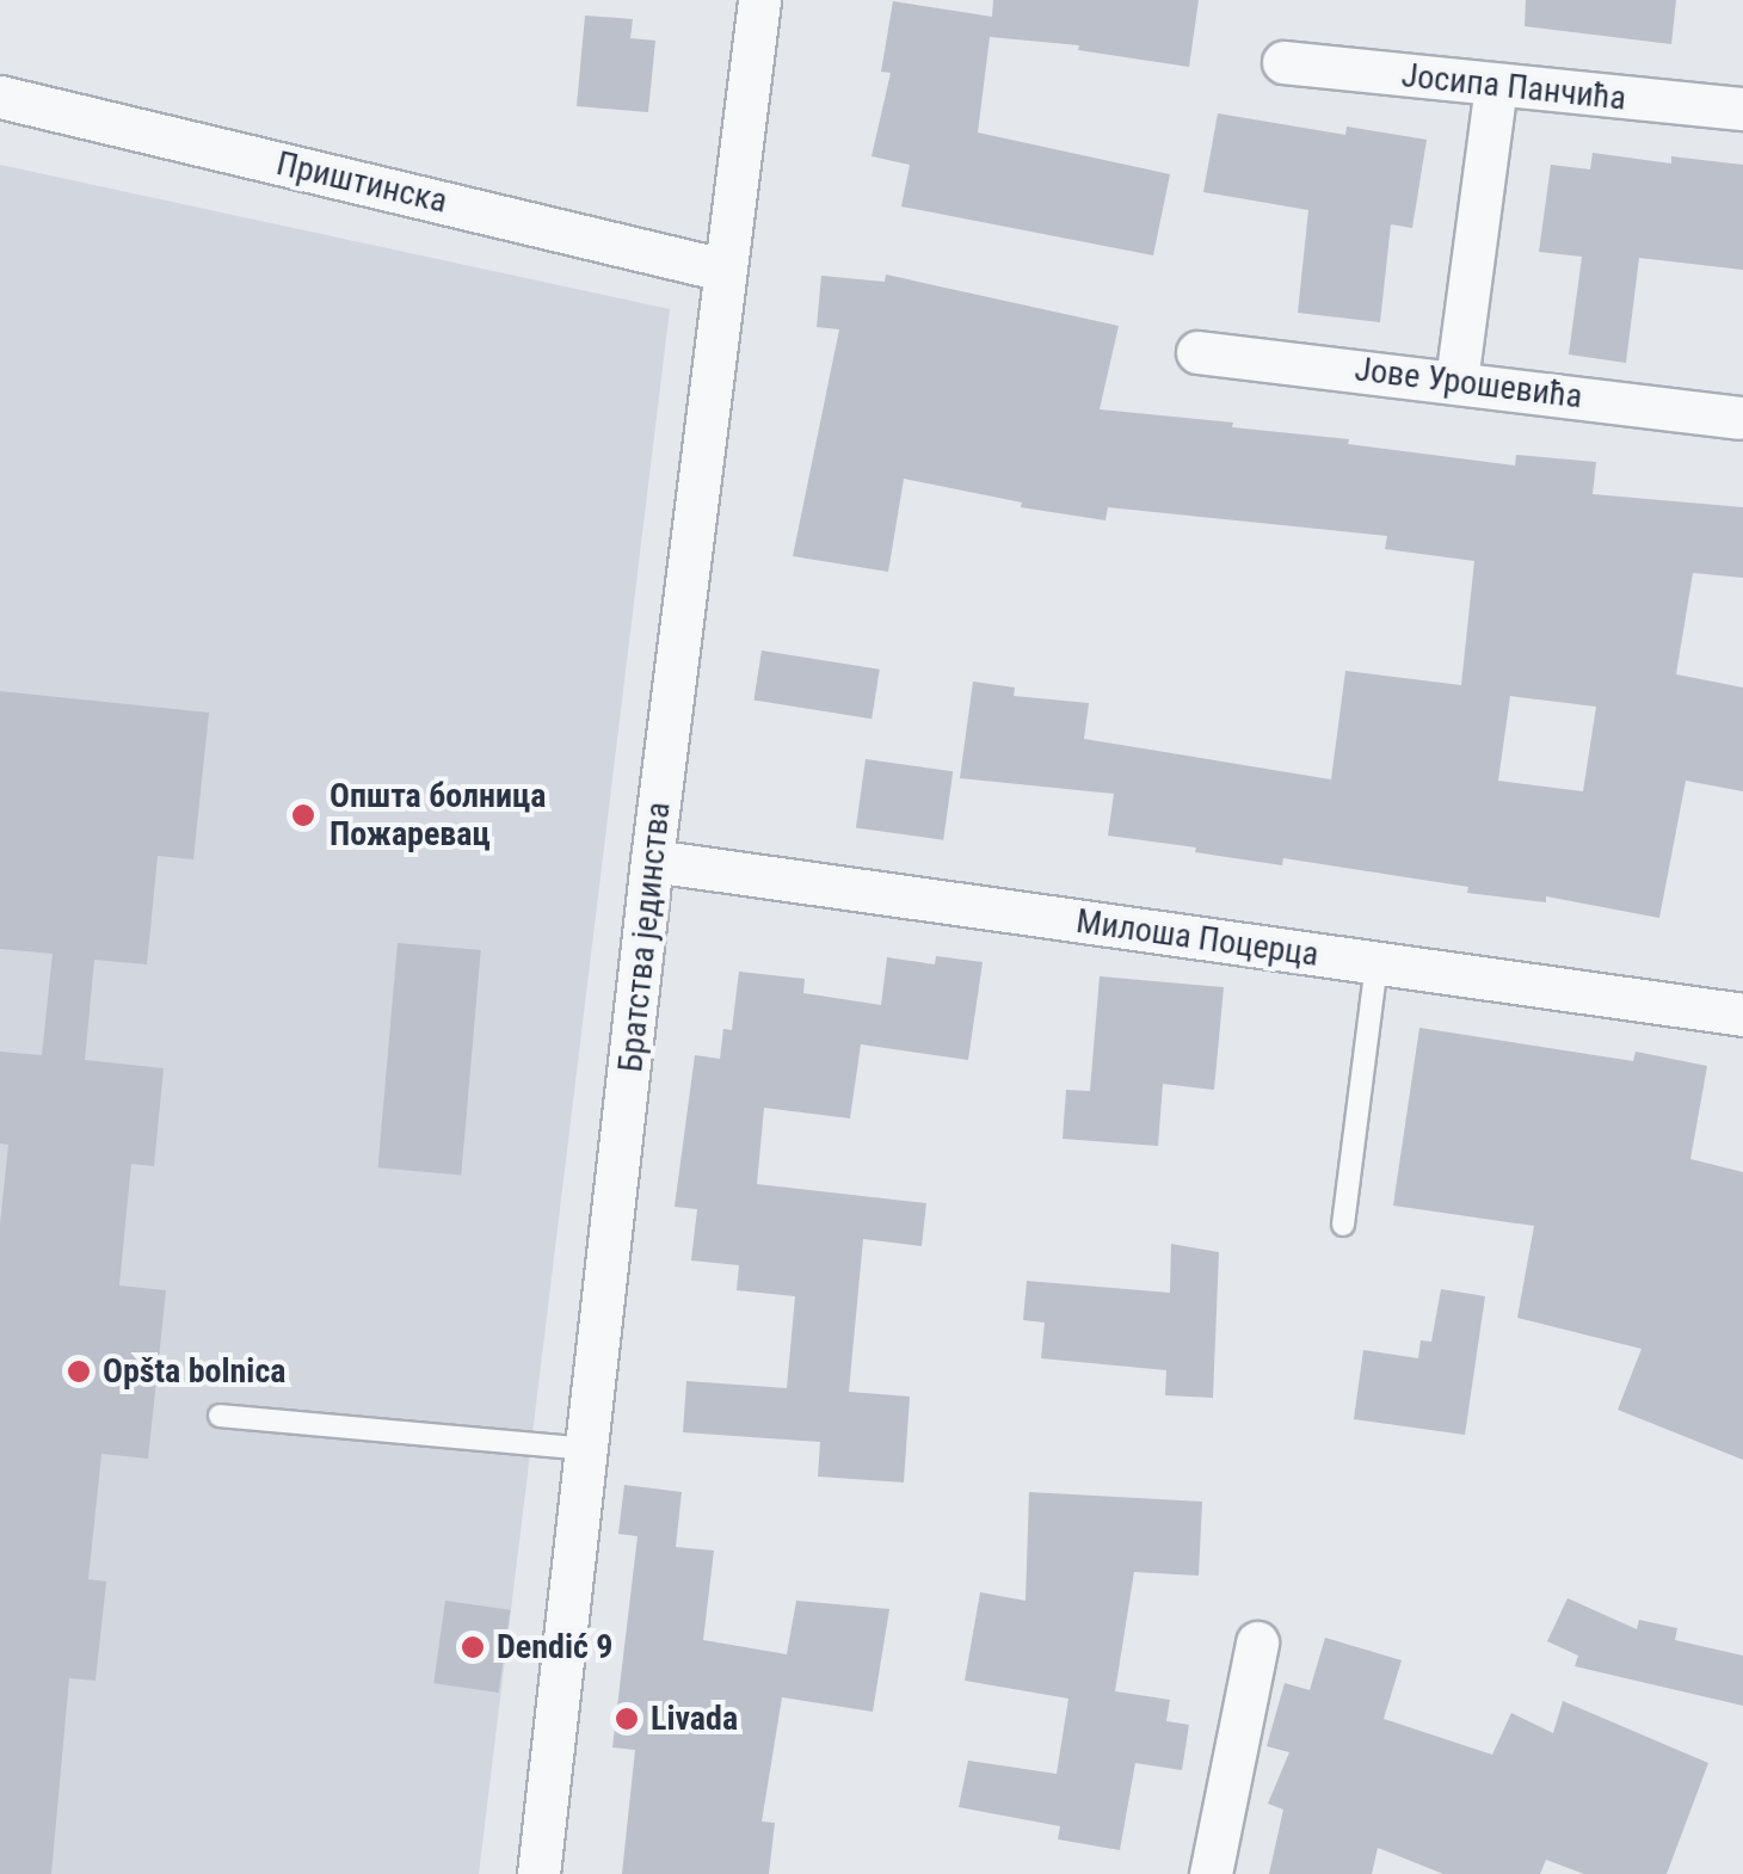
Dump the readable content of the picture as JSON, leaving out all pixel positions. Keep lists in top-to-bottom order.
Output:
{
  "streets": {
    "street": [
      "Јосипа Панчића",
      "Приштинска",
      "Јове Урошевића",
      "Братства јединства",
      "Милоша Поцерца"
    ]
  },
  "crossings": [
    ["Приштинска", "Братства јединства"],
    ["Братства јединства", "Милоша Поцерца"]
  ],
  "places": [
    "Општа болница Пожаревац",
    "Opšta bolnica",
    "Dendić 9",
    "Livada"
  ]
}
